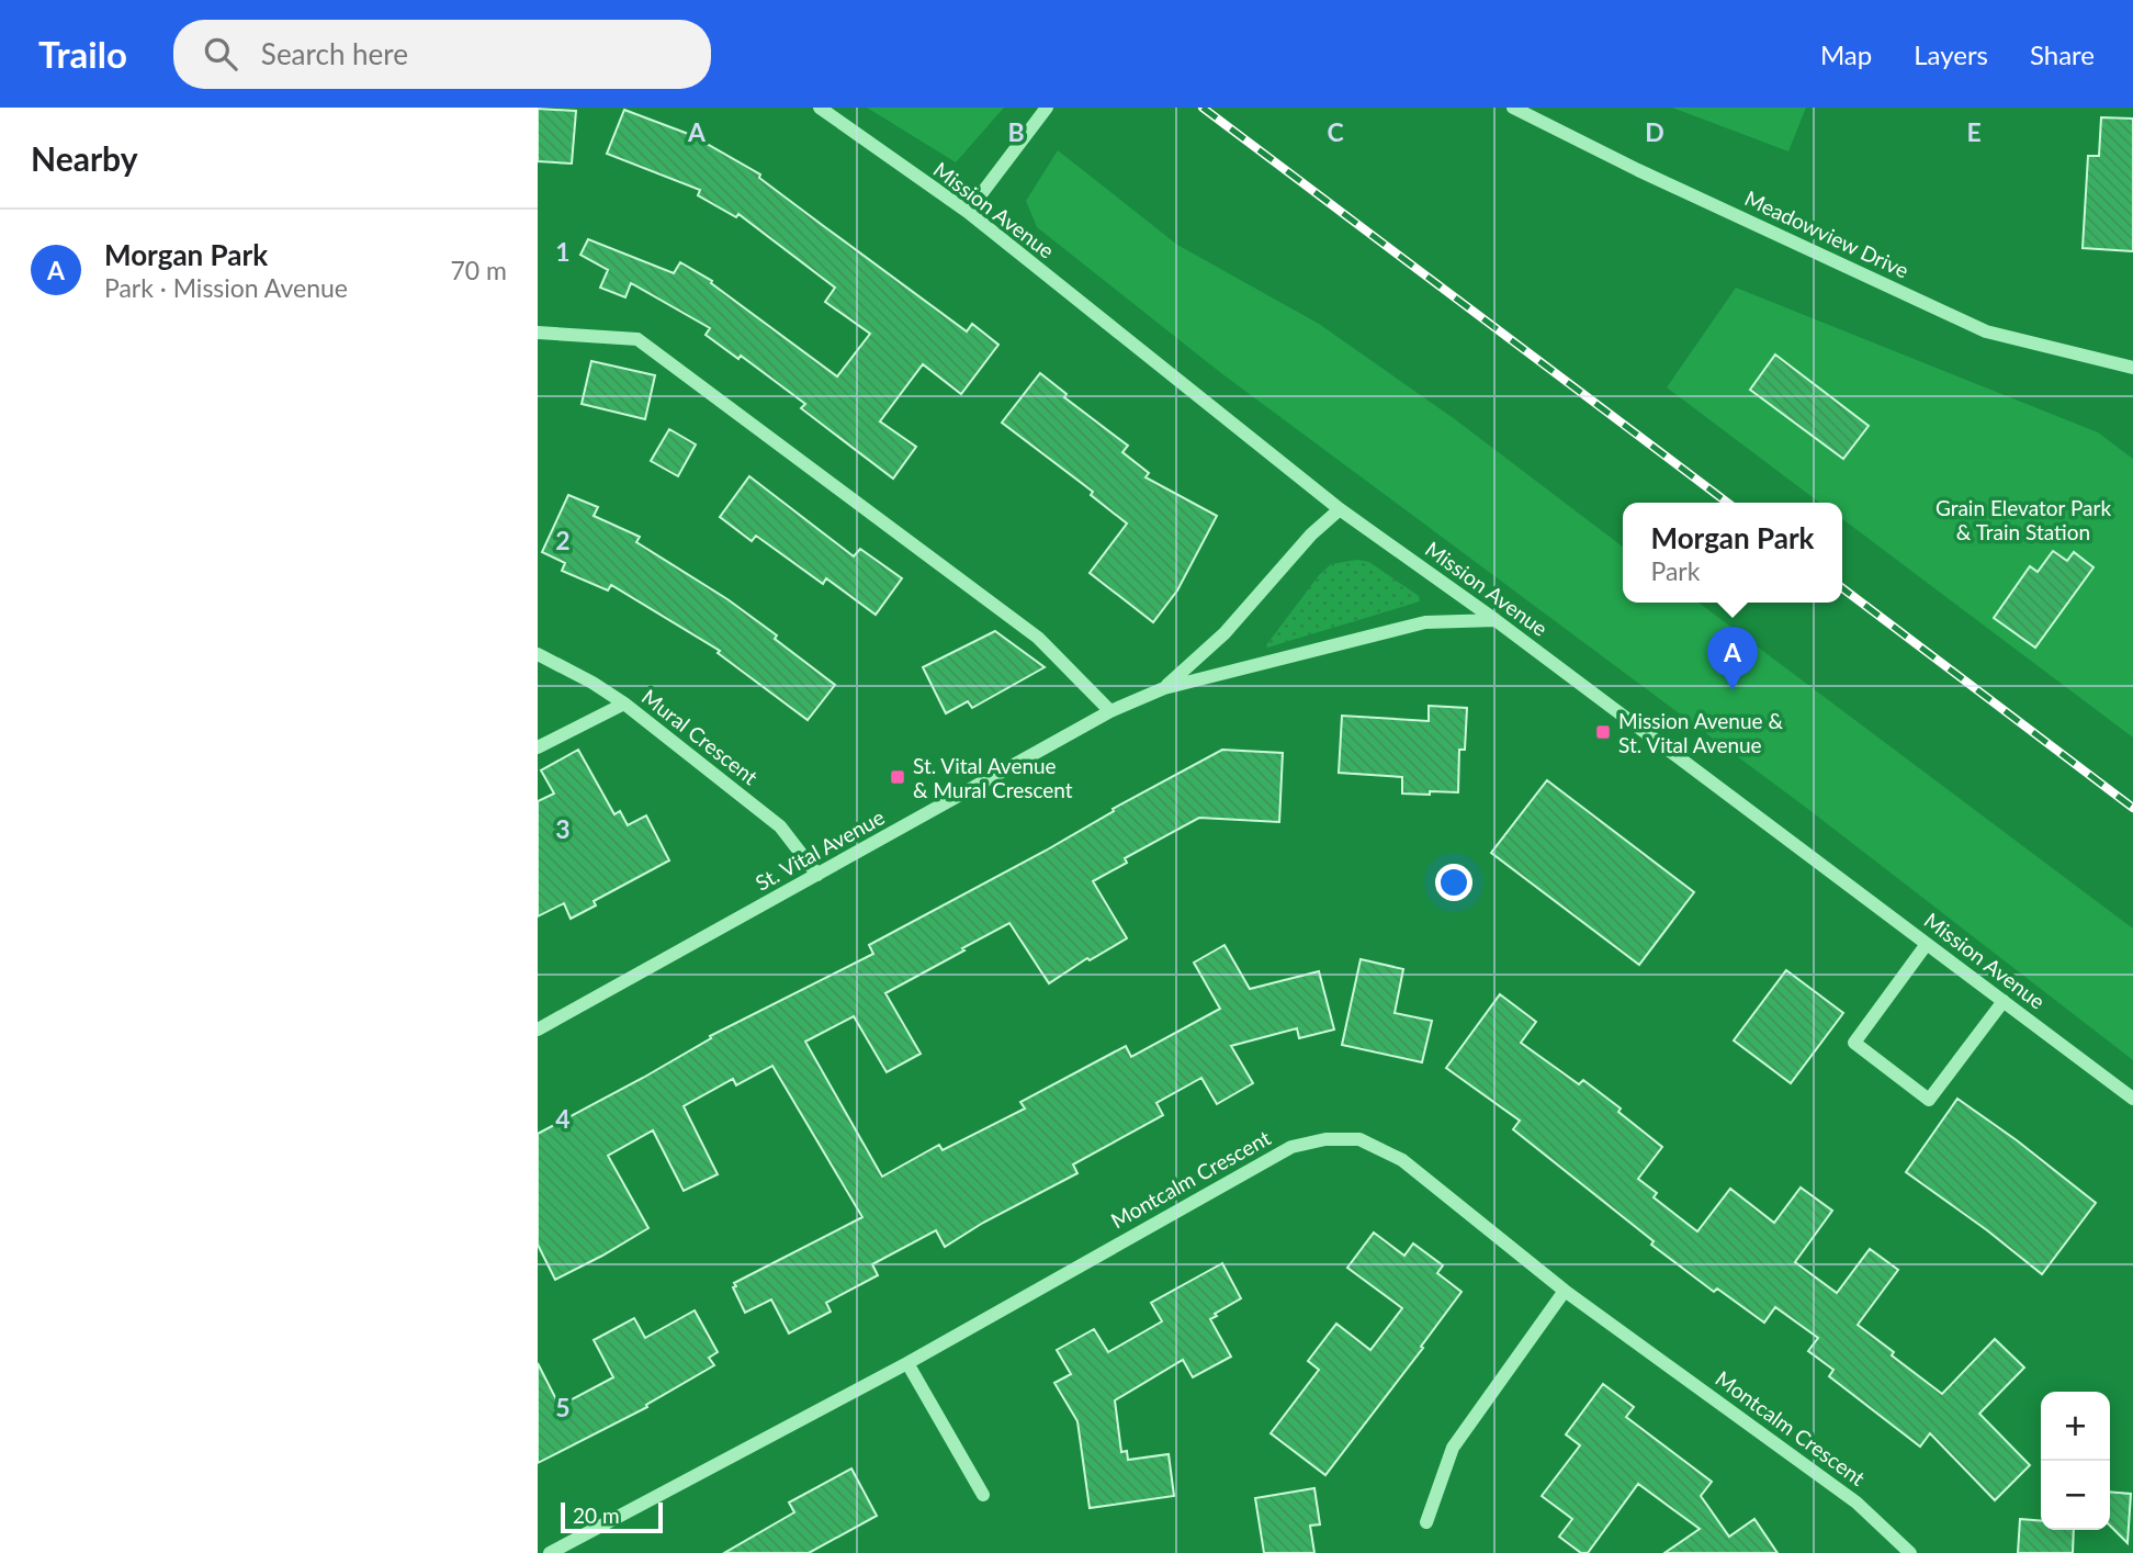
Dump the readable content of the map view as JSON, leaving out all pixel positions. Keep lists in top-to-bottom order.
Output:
{
  "streets": {
    "street": [
      "Mission Avenue",
      "Meadowview Drive",
      "Mural Crescent",
      "St. Vital Avenue",
      "Montcalm Crescent"
    ]
  },
  "crossings": [
    ["Mission Avenue", "St. Vital Avenue"],
    ["Mural Crescent", "St. Vital Avenue"]
  ],
  "parks": ["Grain Elevator Park & Train Station"],
  "places": {
    "transit": ["Mission Avenue & St. Vital Avenue", "St. Vital Avenue & Mural Crescent"]
  },
  "scale_bar": "20 m",
  "page": {
    "header": "Trailo",
    "search": "Search here",
    "nav": ["Map", "Layers", "Share"],
    "heading": "Nearby",
    "list": [
      {
        "mark": "A",
        "name": "Morgan Park",
        "note": "Park · Mission Avenue",
        "value": "70 m"
      }
    ],
    "popup": ["Morgan Park", "Park"],
    "pins": "A",
    "map_buttons": ["+", "−"],
    "scale": "20 m"
  },
  "grid": {
    "columns": [
      "A",
      "B",
      "C",
      "D",
      "E"
    ],
    "rows": [
      "1",
      "2",
      "3",
      "4",
      "5"
    ]
  }
}
